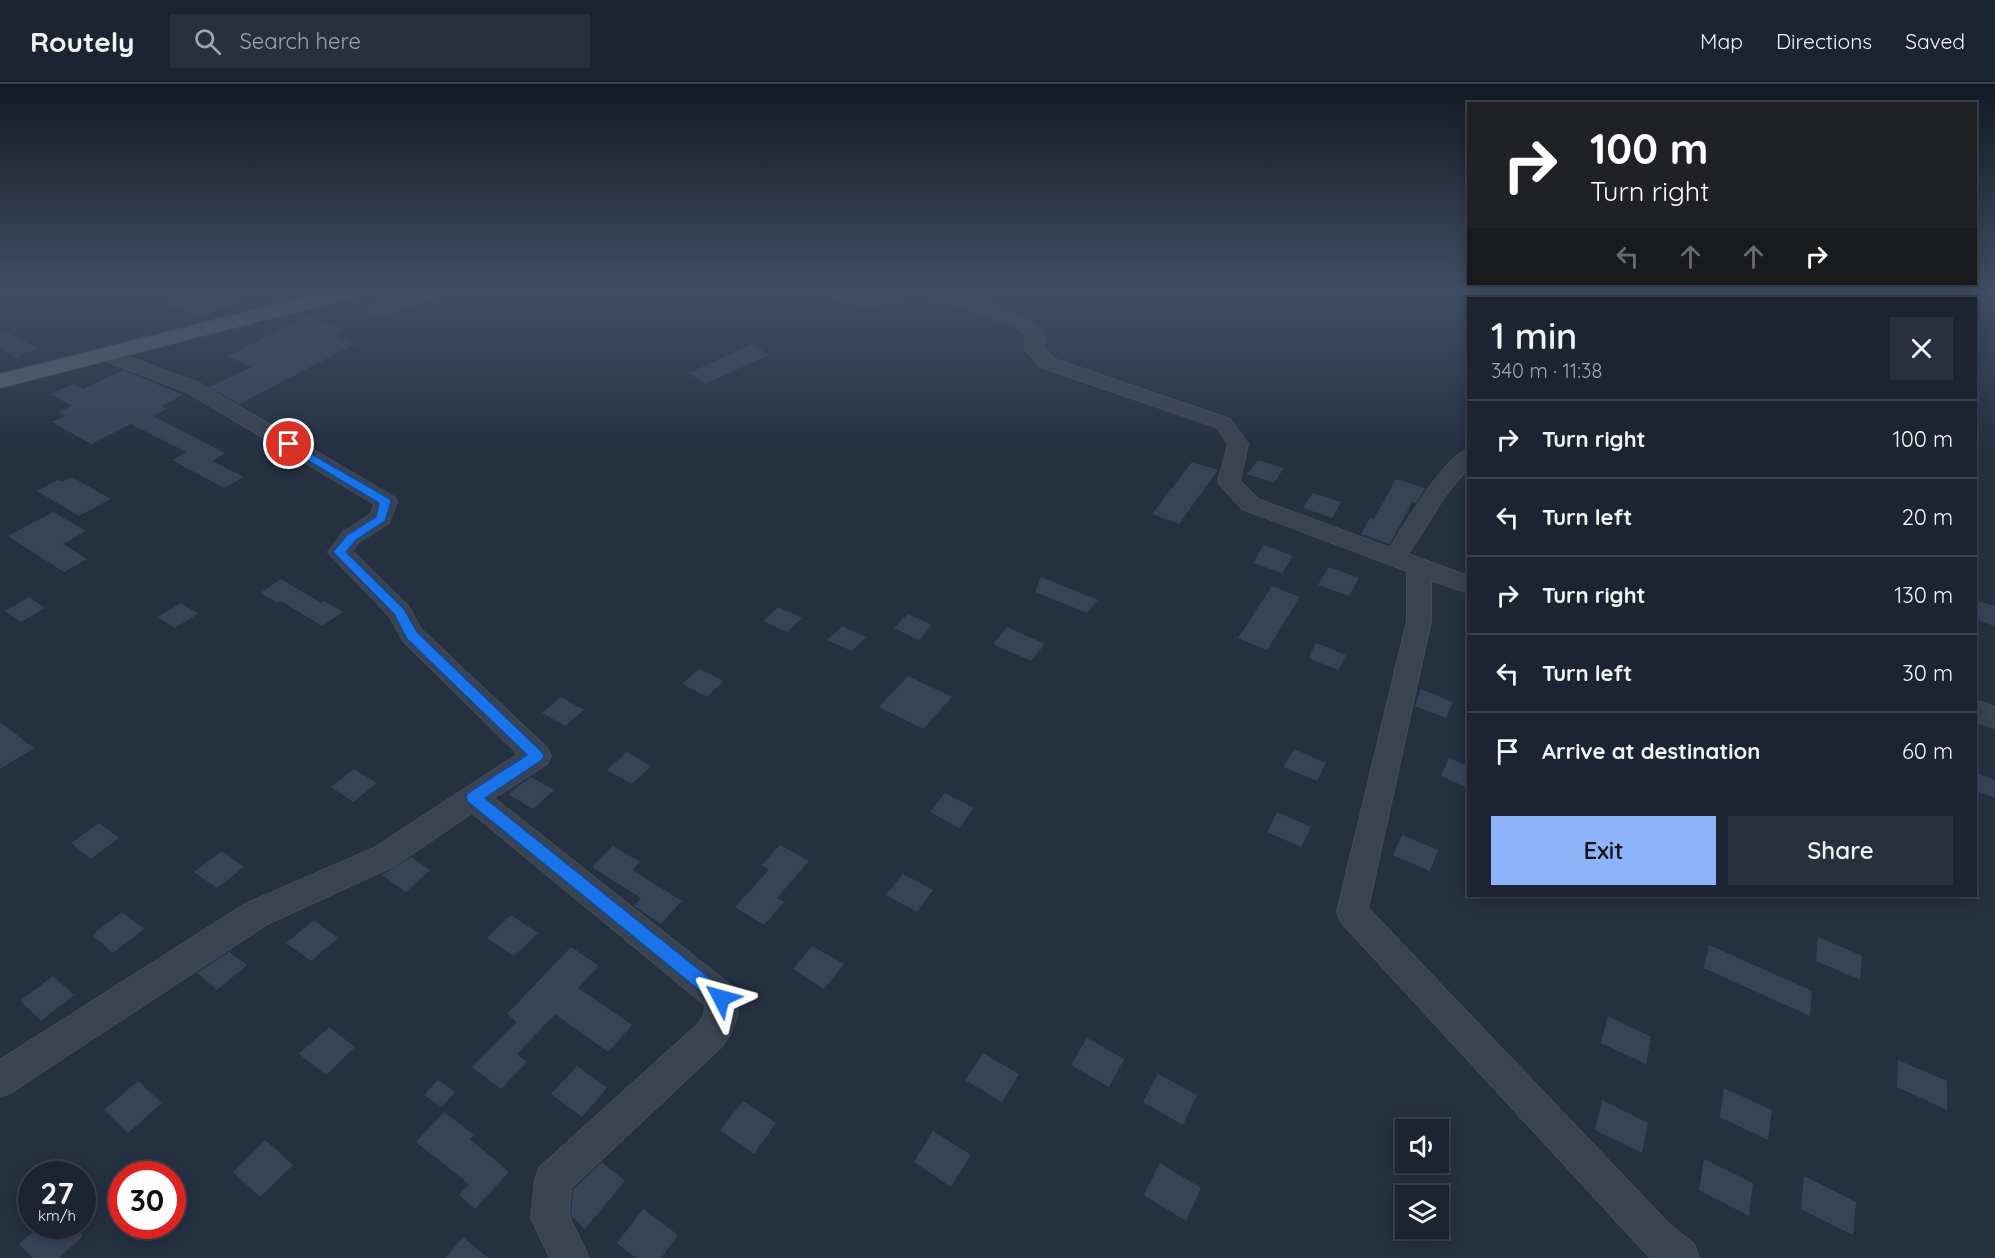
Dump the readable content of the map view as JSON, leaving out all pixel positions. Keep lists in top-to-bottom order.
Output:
{
  "page": {
    "header": "Routely",
    "search": "Search here",
    "nav": ["Map", "Directions", "Saved"],
    "turn": ["100 m", "Turn right"],
    "heading": ["1 min", "340 m · 11:38"],
    "list": [
      {
        "name": "Turn right",
        "value": "100 m"
      },
      {
        "name": "Turn left",
        "value": "20 m"
      },
      {
        "name": "Turn right",
        "value": "130 m"
      },
      {
        "name": "Turn left",
        "value": "30 m"
      },
      {
        "name": "Arrive at destination",
        "value": "60 m"
      }
    ],
    "buttons": ["Exit", "Share"],
    "speed": "27 km/h",
    "limit": "30"
  }
}
